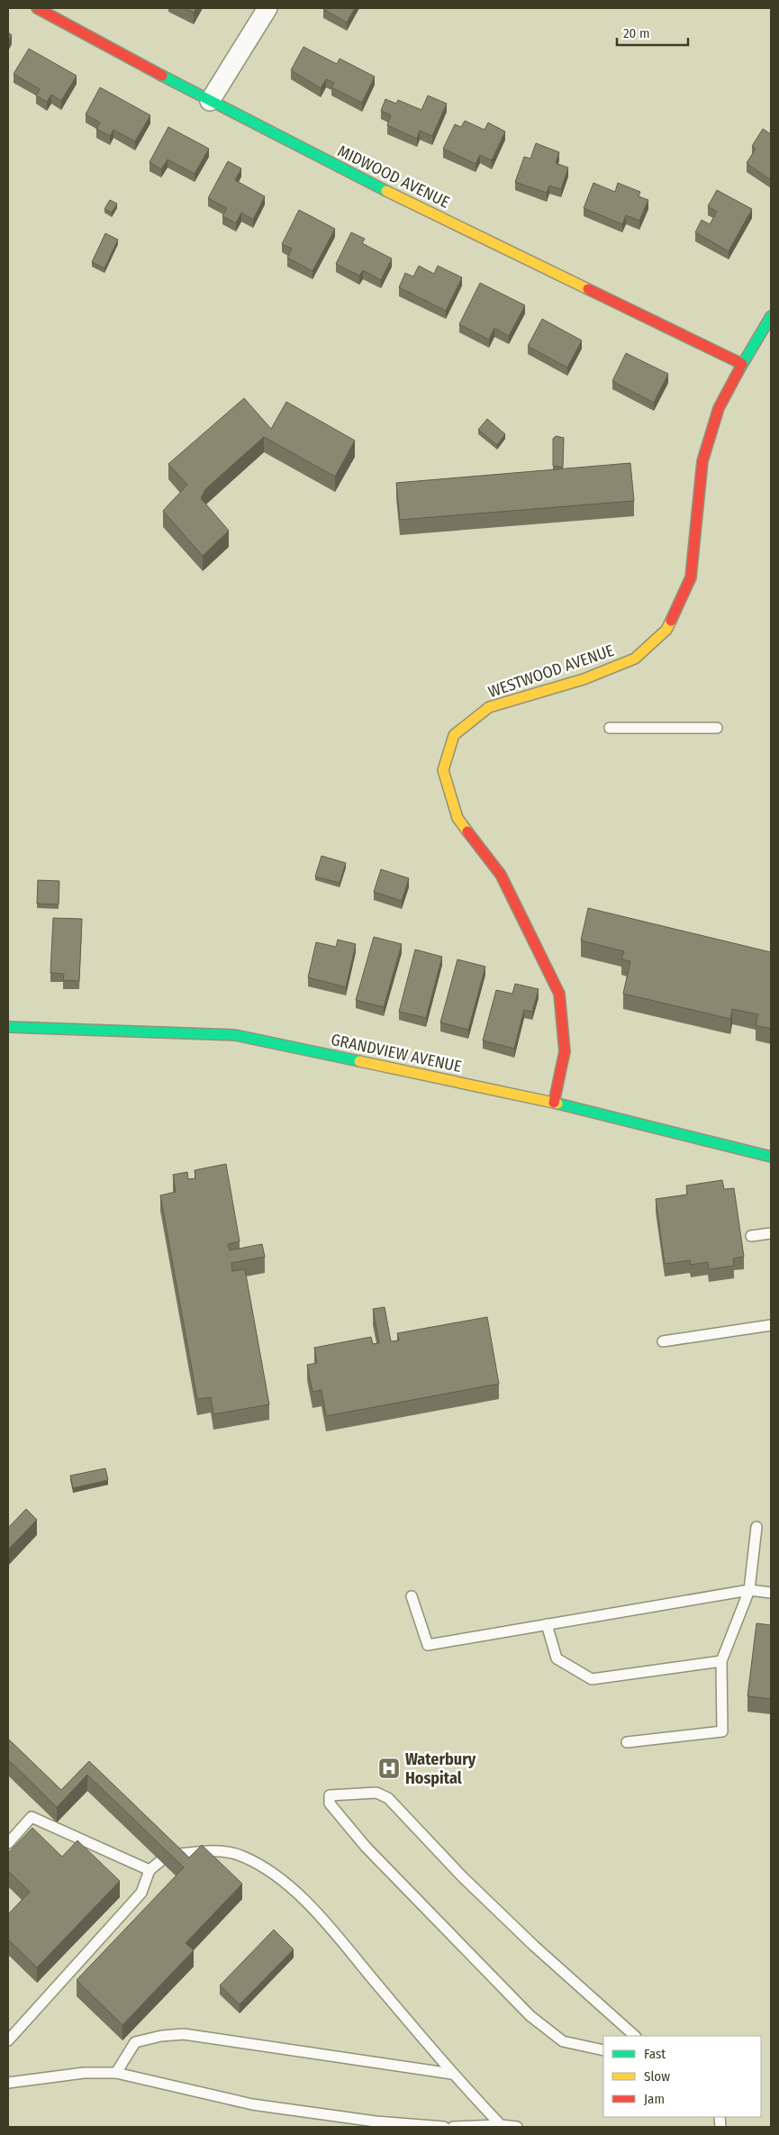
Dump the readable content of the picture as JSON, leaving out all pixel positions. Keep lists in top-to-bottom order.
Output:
{
  "streets": {
    "street": ["MIDWOOD AVENUE", "WESTWOOD AVENUE", "GRANDVIEW AVENUE"]
  },
  "crossings": [
    ["MIDWOOD AVENUE", "WESTWOOD AVENUE"],
    ["WESTWOOD AVENUE", "GRANDVIEW AVENUE"]
  ],
  "places": {
    "hospital": ["Waterbury Hospital"]
  },
  "legend": ["Fast", "Slow", "Jam"],
  "scale_bar": "20 m"
}
